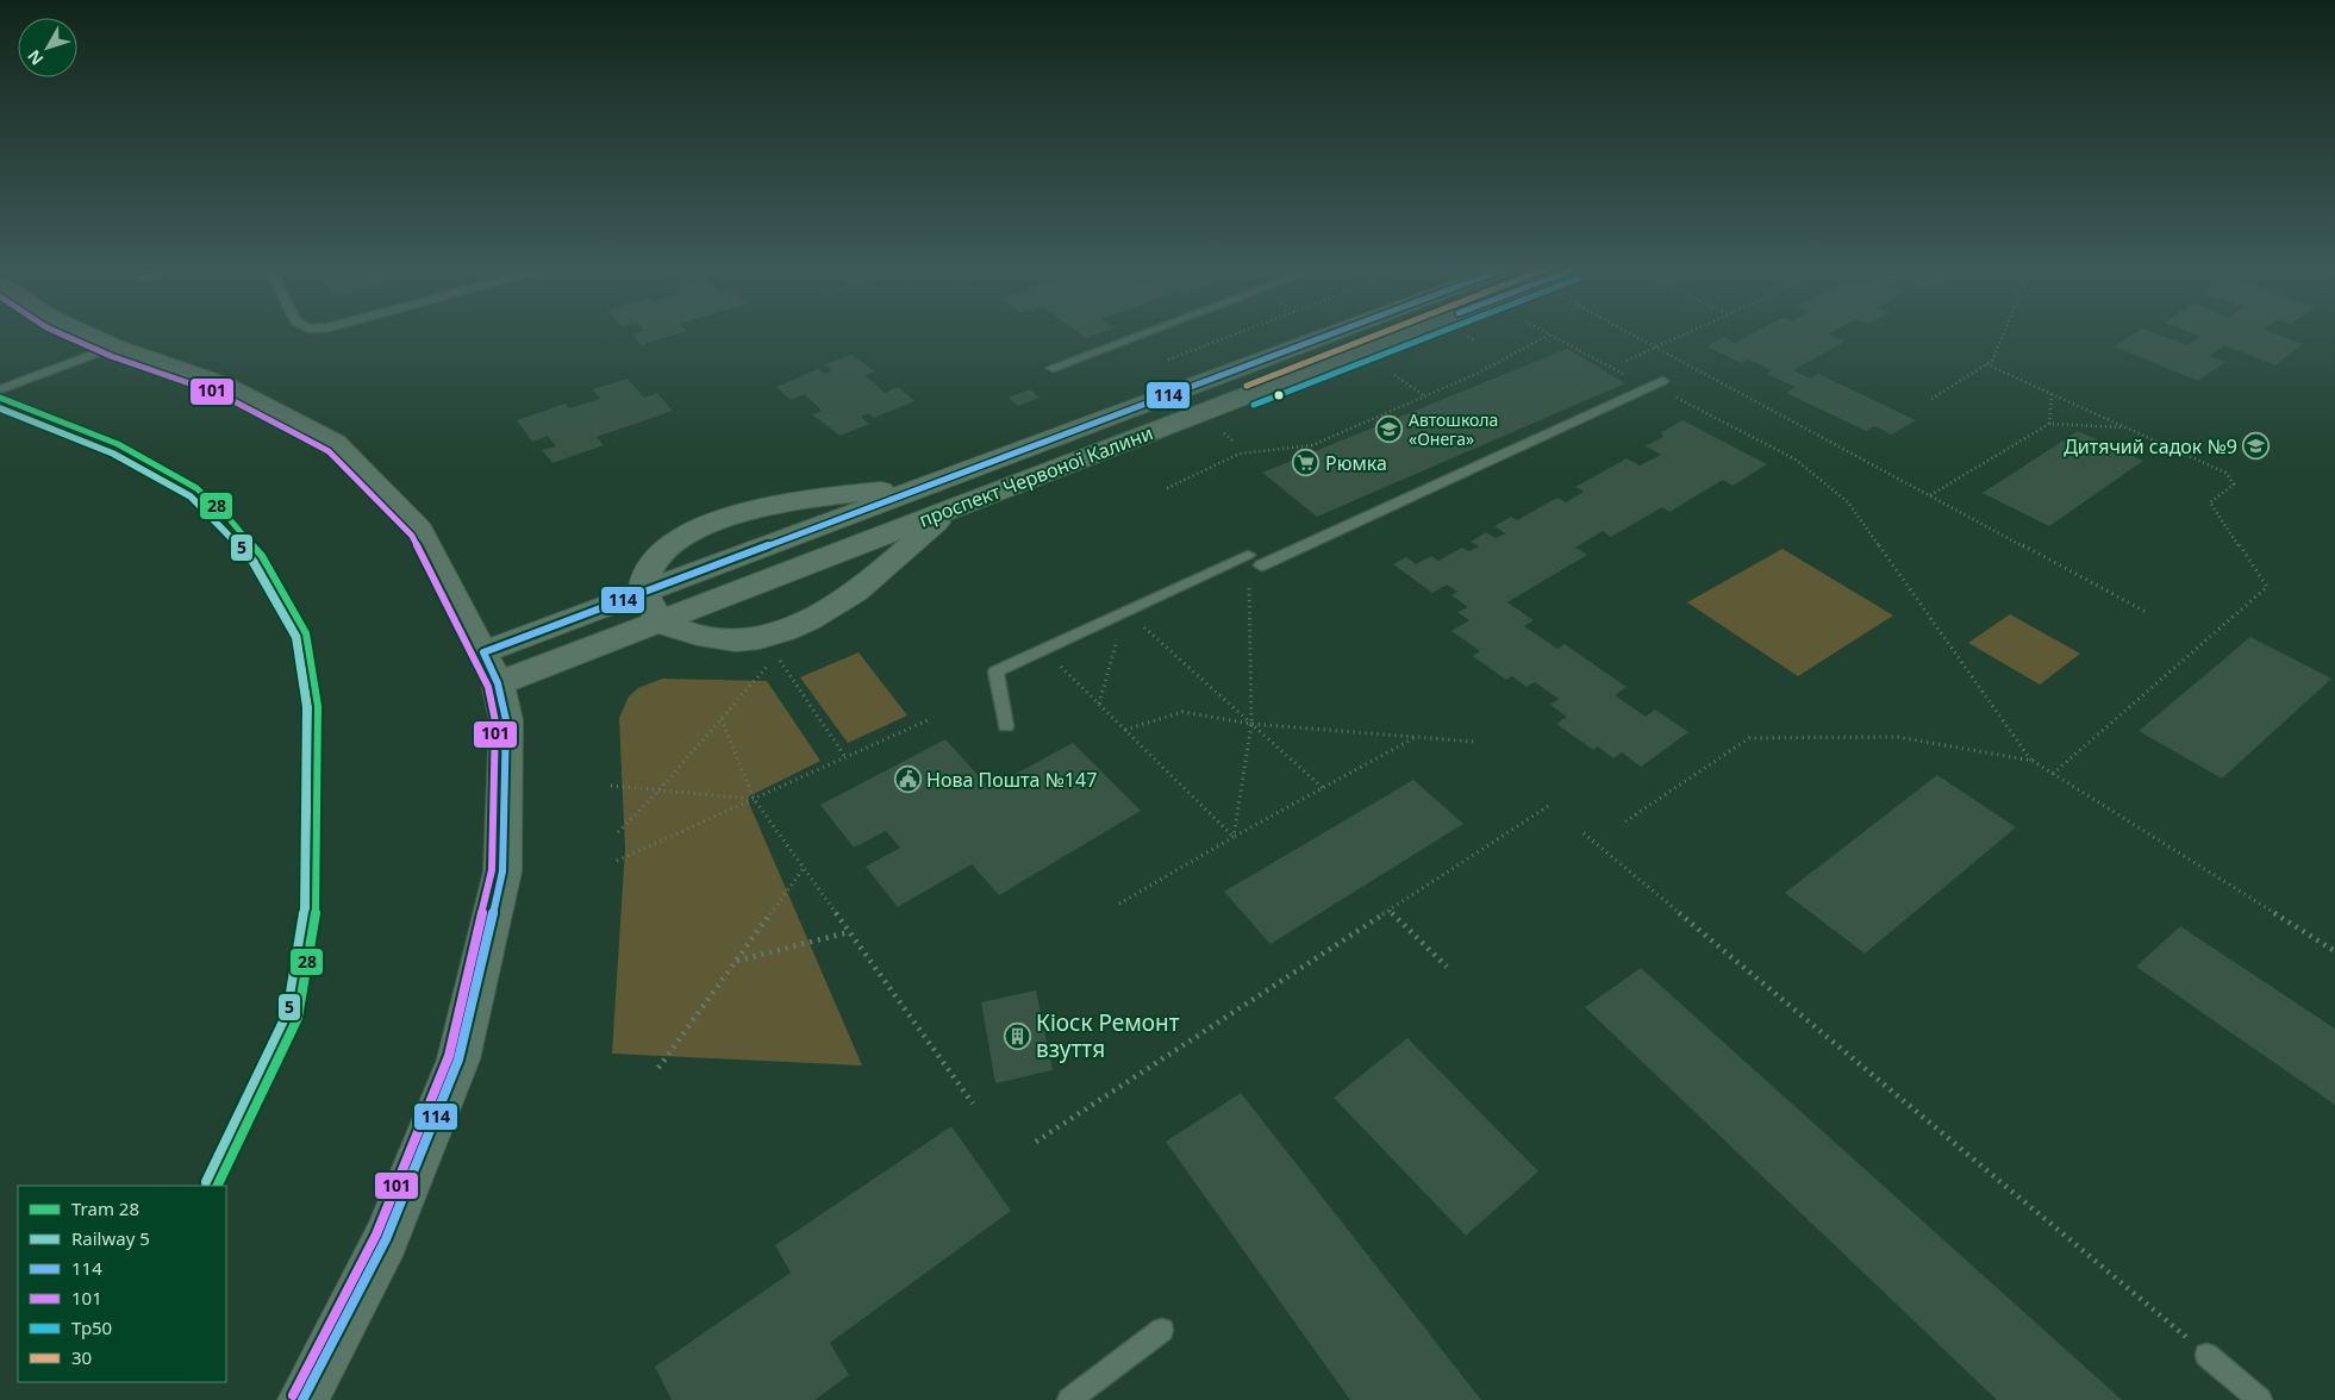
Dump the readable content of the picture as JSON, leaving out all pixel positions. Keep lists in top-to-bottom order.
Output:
{
  "streets": {
    "main road": ["проспект Червоної Калини"]
  },
  "places": {
    "school or university": ["Автошкола «Онега»", "Дитячий садок №9"],
    "supermarket": ["Рюмка"],
    "public building": ["Нова Пошта №147"],
    "building": ["Кіоск Ремонт взуття"]
  },
  "lines": [
    "transit line 114",
    "transit line 101",
    "transit line Тр50",
    "transit line 30",
    "tram line 28",
    "rail line 5"
  ],
  "legend": [
    "Tram 28",
    "Railway 5",
    "114",
    "101",
    "Тр50",
    "30"
  ],
  "north": "bottom left"
}
